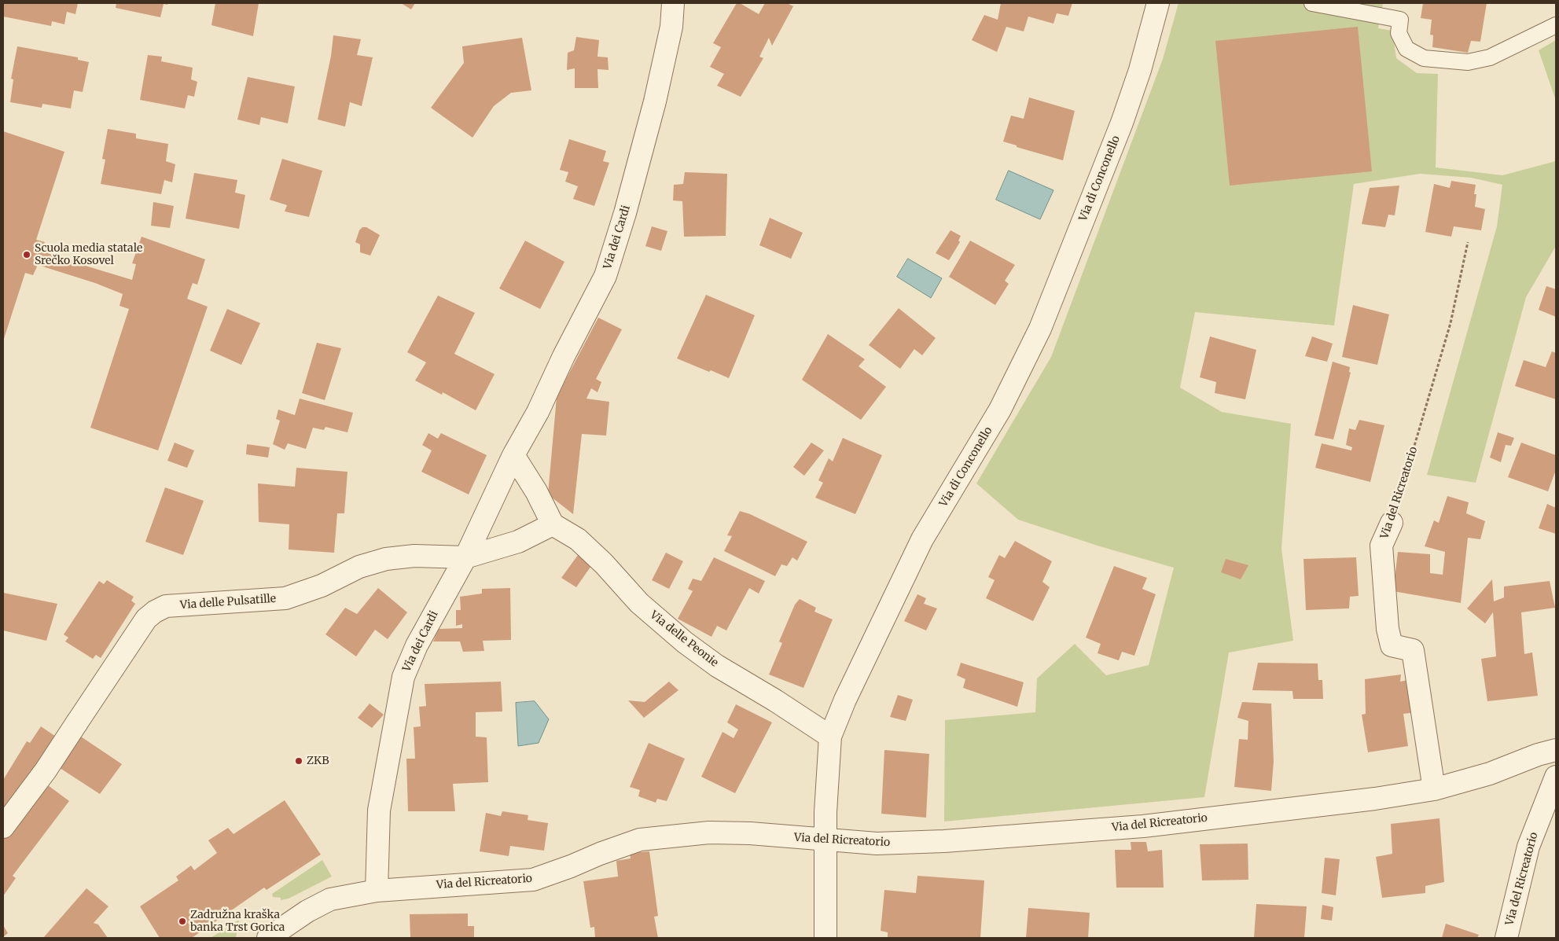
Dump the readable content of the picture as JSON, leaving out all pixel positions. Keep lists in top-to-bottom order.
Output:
{
  "streets": {
    "street": [
      "Via di Conconello",
      "Via dei Cardi",
      "Via del Ricreatorio",
      "Via delle Pulsatille",
      "Via delle Peonie"
    ]
  },
  "crossings": [
    ["Via di Conconello", "Via del Ricreatorio"],
    ["Via di Conconello", "Via delle Peonie"],
    ["Via dei Cardi", "Via del Ricreatorio"],
    ["Via dei Cardi", "Via delle Pulsatille"],
    ["Via delle Pulsatille", "Via delle Peonie"]
  ],
  "places": ["Scuola media statale Srečko Kosovel", "ZKB", "Zadružna kraška banka Trst Gorica"]
}
